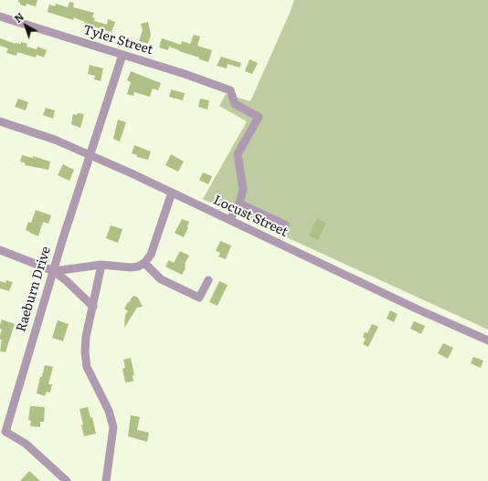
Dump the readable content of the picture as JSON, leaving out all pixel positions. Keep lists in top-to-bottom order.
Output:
{
  "streets": {
    "street": ["Tyler Street", "Locust Street", "Raeburn Drive"]
  },
  "crossings": [
    ["Tyler Street", "Raeburn Drive"],
    ["Locust Street", "Raeburn Drive"]
  ],
  "north": "top left"
}
